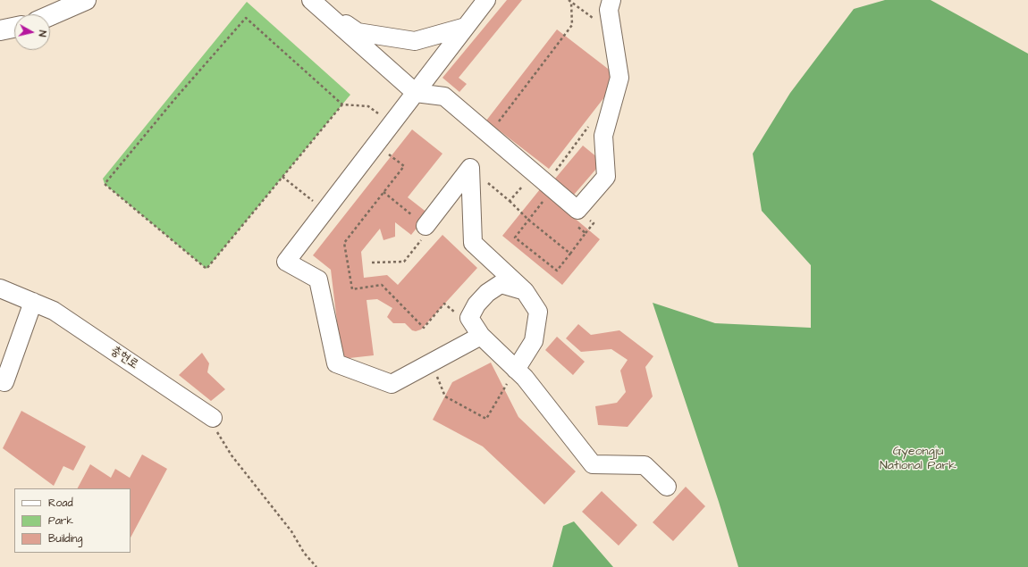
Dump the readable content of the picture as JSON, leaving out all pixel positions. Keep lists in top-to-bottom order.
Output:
{
  "streets": {
    "street": ["충현로"]
  },
  "parks": ["Gyeongju National Park"],
  "legend": ["Road", "Park", "Building"],
  "north": "right"
}
